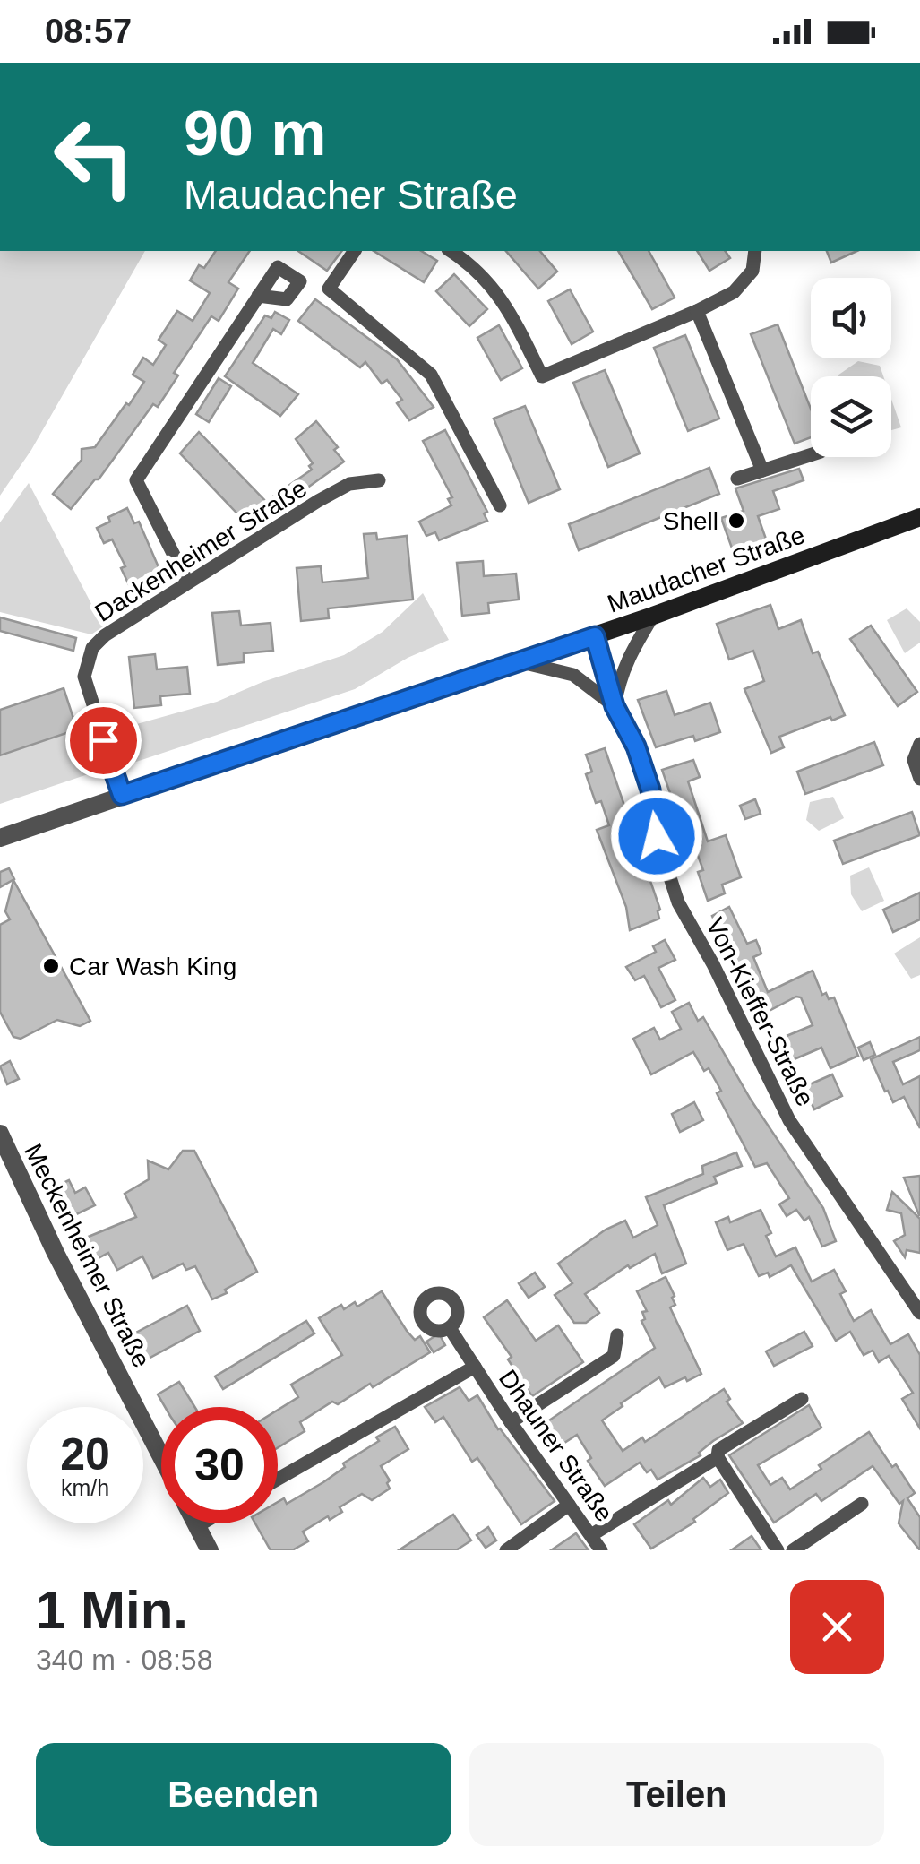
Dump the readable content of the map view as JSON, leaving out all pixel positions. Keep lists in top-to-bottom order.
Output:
{
  "streets": {
    "main road": ["Maudacher Straße"],
    "street": [
      "Dackenheimer Straße",
      "Von-Kieffer-Straße",
      "Meckenheimer Straße",
      "Dhauner Straße"
    ]
  },
  "crossings": [
    ["Dackenheimer Straße", "Maudacher Straße"],
    ["Maudacher Straße", "Von-Kieffer-Straße"]
  ],
  "places": ["Shell", "Car Wash King"],
  "page": {
    "status": "08:57",
    "turn": ["90 m", "Maudacher Straße"],
    "speed": "20 km/h",
    "limit": "30",
    "heading": ["1 Min.", "340 m · 08:58"],
    "buttons": ["Beenden", "Teilen"]
  }
}
